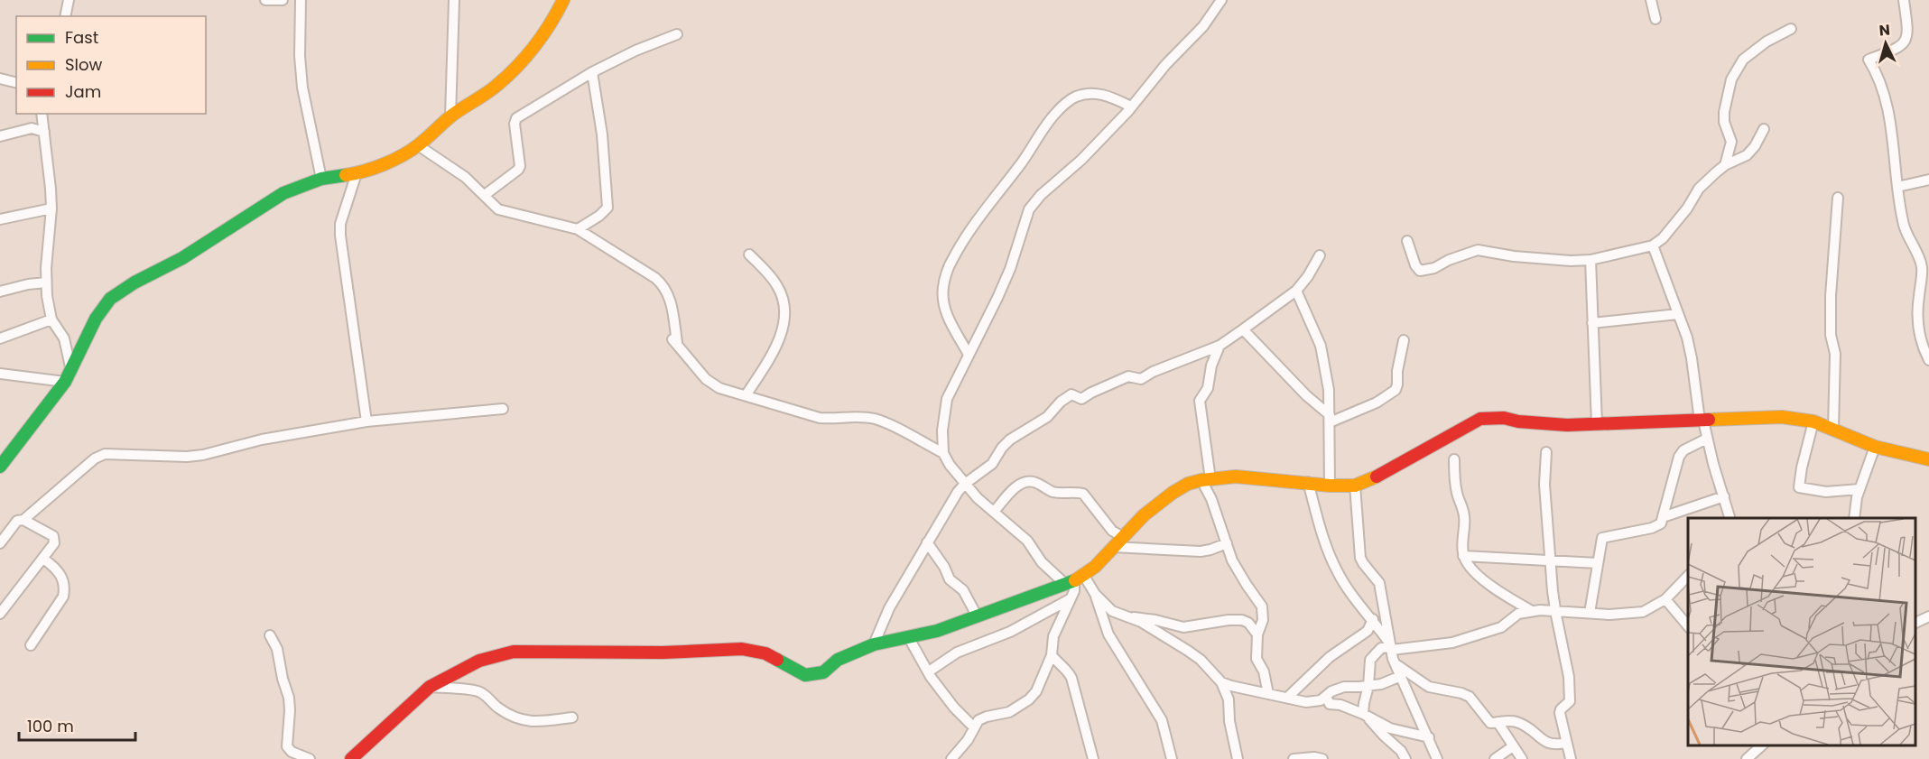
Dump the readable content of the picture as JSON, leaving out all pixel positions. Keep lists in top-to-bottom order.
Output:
{
  "legend": ["Fast", "Slow", "Jam"],
  "scale_bar": "100 m",
  "north": "top"
}
